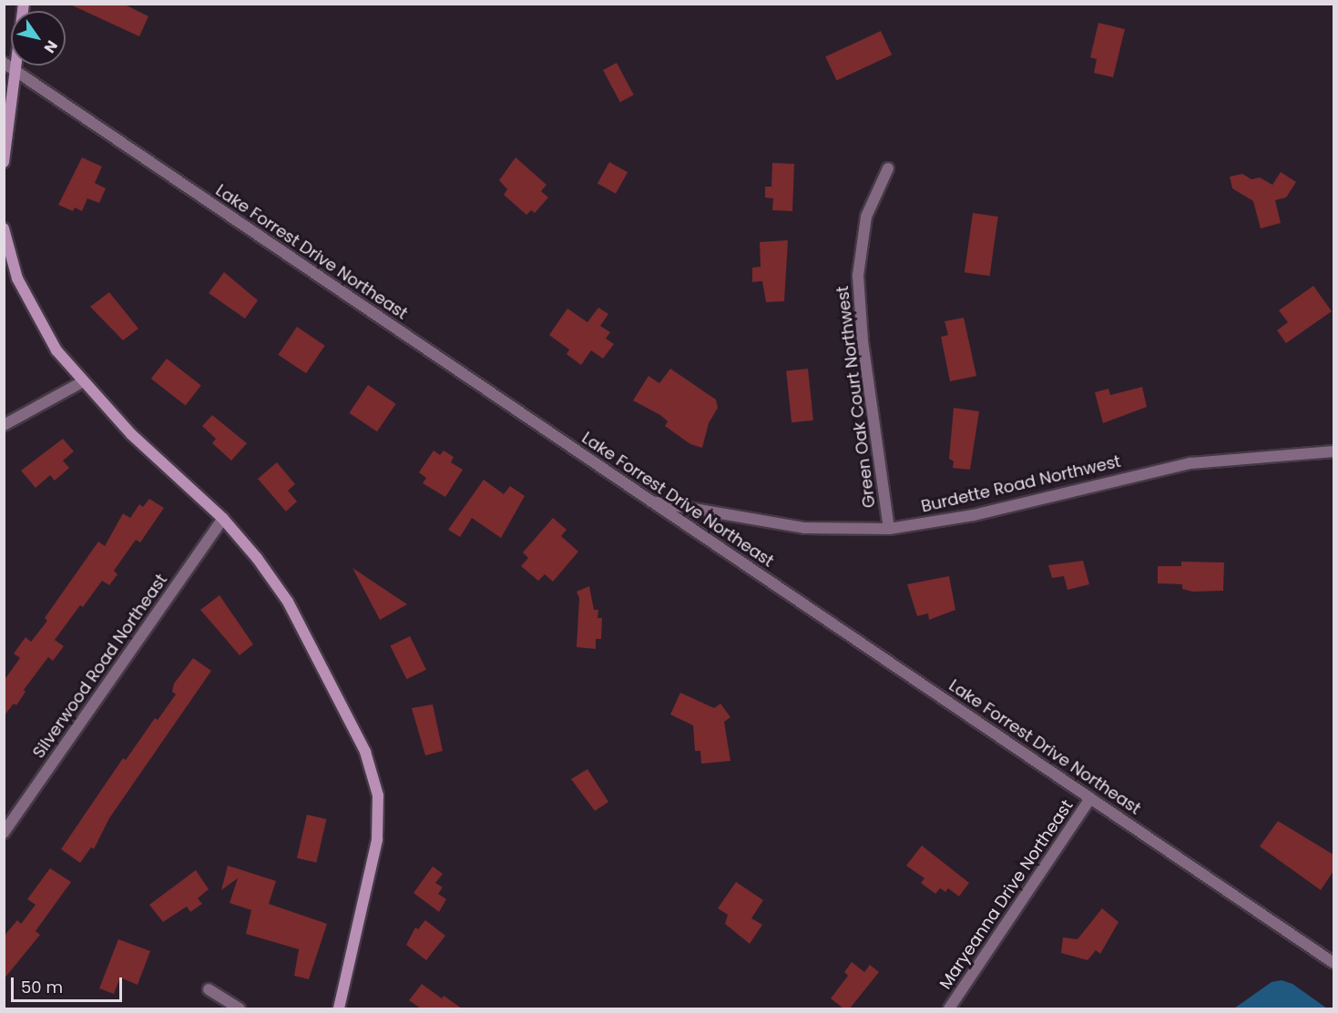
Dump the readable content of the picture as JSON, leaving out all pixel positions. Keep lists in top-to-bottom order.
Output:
{
  "streets": {
    "street": [
      "Lake Forrest Drive Northeast",
      "Green Oak Court Northwest",
      "Burdette Road Northwest",
      "Silverwood Road Northeast",
      "Maryeanna Drive Northeast"
    ]
  },
  "crossings": [
    ["Lake Forrest Drive Northeast", "Burdette Road Northwest"],
    ["Lake Forrest Drive Northeast", "Maryeanna Drive Northeast"],
    ["Green Oak Court Northwest", "Burdette Road Northwest"]
  ],
  "scale_bar": "50 m",
  "north": "bottom right"
}
